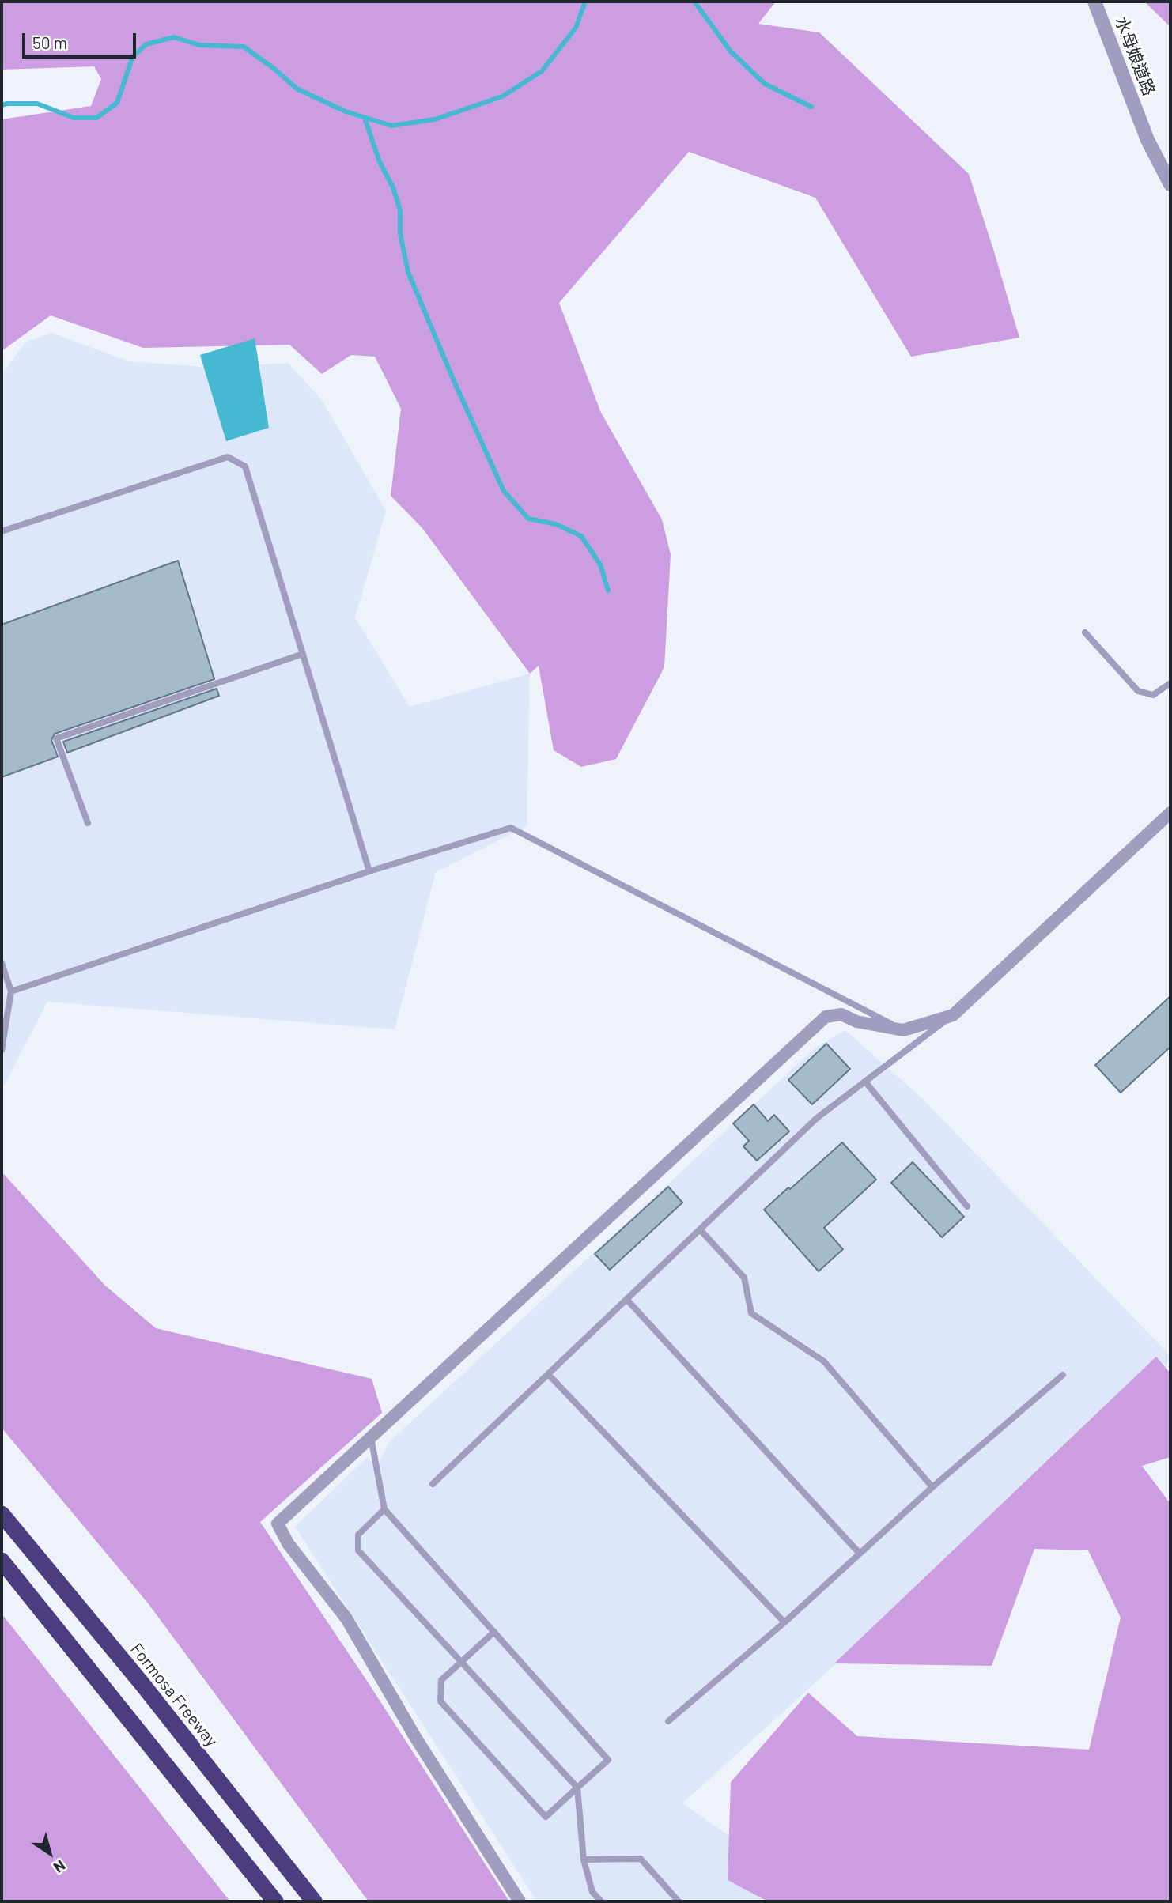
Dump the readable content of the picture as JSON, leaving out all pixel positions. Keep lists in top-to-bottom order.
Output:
{
  "streets": {
    "highway": ["Formosa Freeway"],
    "street": ["水母娘道路"]
  },
  "scale_bar": "50 m",
  "north": "bottom right"
}
